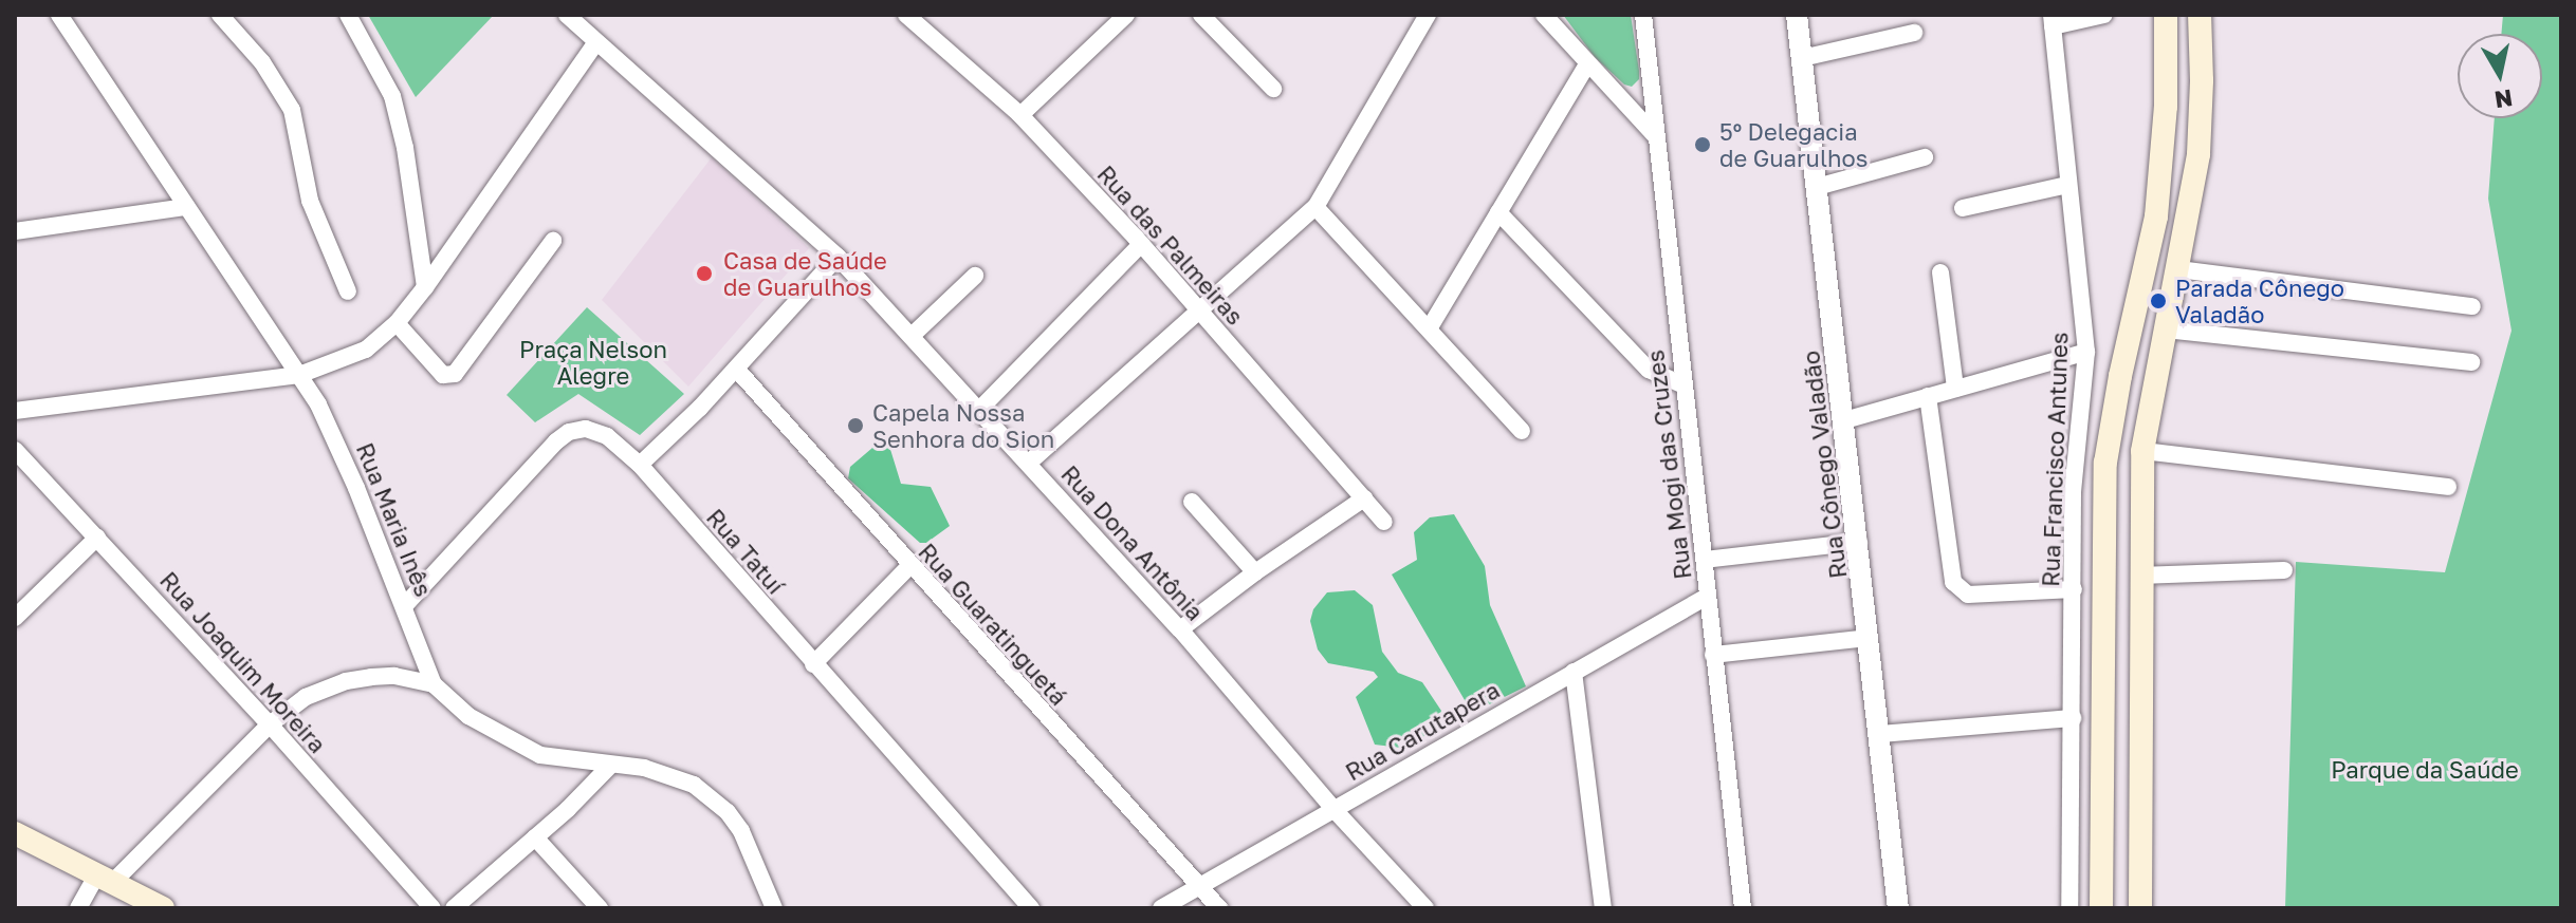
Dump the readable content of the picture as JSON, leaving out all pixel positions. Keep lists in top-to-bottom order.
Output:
{
  "streets": {
    "street": [
      "Rua das Palmeiras",
      "Rua Francisco Antunes",
      "Rua Mogi das Cruzes",
      "Rua Cônego Valadão",
      "Rua Maria Inês",
      "Rua Dona Antônia",
      "Rua Tatuí",
      "Rua Guaratinguetá",
      "Rua Joaquim Moreira",
      "Rua Carutapera"
    ]
  },
  "crossings": [
    ["Rua Mogi das Cruzes", "Rua Carutapera"],
    ["Rua Maria Inês", "Rua Tatuí"],
    ["Rua Dona Antônia", "Rua Carutapera"],
    ["Rua Guaratinguetá", "Rua Carutapera"]
  ],
  "parks": ["Praça Nelson Alegre", "Parque da Saúde"],
  "places": [
    "5º Delegacia de Guarulhos",
    "Casa de Saúde de Guarulhos",
    "Parada Cônego Valadão",
    "Capela Nossa Senhora do Sion"
  ],
  "north": "bottom"
}
